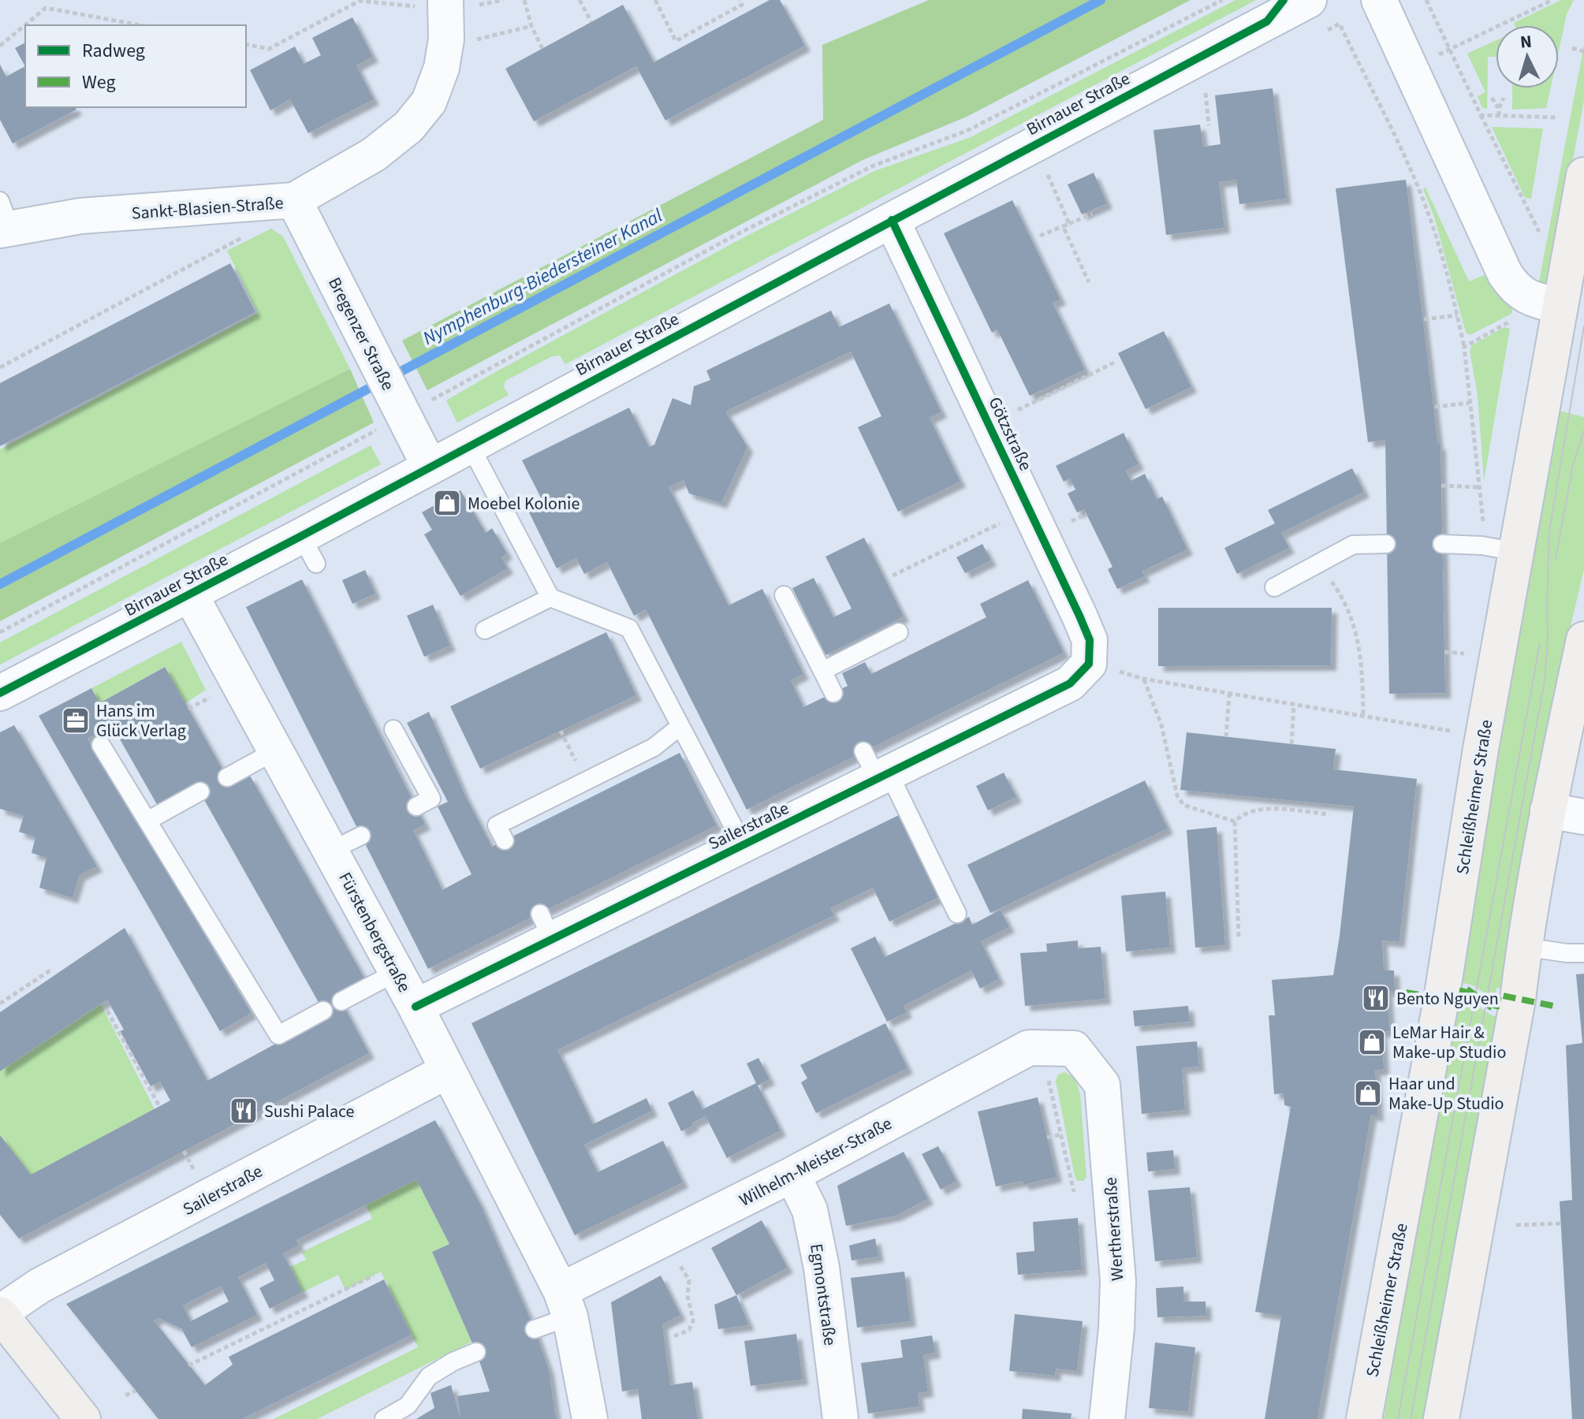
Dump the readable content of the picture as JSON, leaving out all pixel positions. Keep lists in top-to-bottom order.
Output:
{
  "streets": {
    "main road": ["Schleißheimer Straße"],
    "street": [
      "Birnauer Straße",
      "Sankt-Blasien-Straße",
      "Bregenzer Straße",
      "Götzstraße",
      "Sailerstraße",
      "Fürstenbergstraße",
      "Wilhelm-Meister-Straße",
      "Wertherstraße",
      "Egmontstraße"
    ]
  },
  "crossings": [
    ["Birnauer Straße", "Bregenzer Straße"],
    ["Birnauer Straße", "Götzstraße"],
    ["Birnauer Straße", "Fürstenbergstraße"],
    ["Sankt-Blasien-Straße", "Bregenzer Straße"],
    ["Götzstraße", "Sailerstraße"],
    ["Sailerstraße", "Fürstenbergstraße"],
    ["Fürstenbergstraße", "Wilhelm-Meister-Straße"],
    ["Wilhelm-Meister-Straße", "Wertherstraße"],
    ["Wilhelm-Meister-Straße", "Egmontstraße"]
  ],
  "water": ["Nymphenburg-Biedersteiner Kanal"],
  "places": {
    "shop": ["Moebel Kolonie", "LeMar Hair & Make-up Studio", "Haar und Make-Up Studio"],
    "office": ["Hans im Glück Verlag"],
    "restaurant": ["Bento Nguyen", "Sushi Palace"]
  },
  "legend": ["Radweg", "Weg"],
  "north": "top"
}
